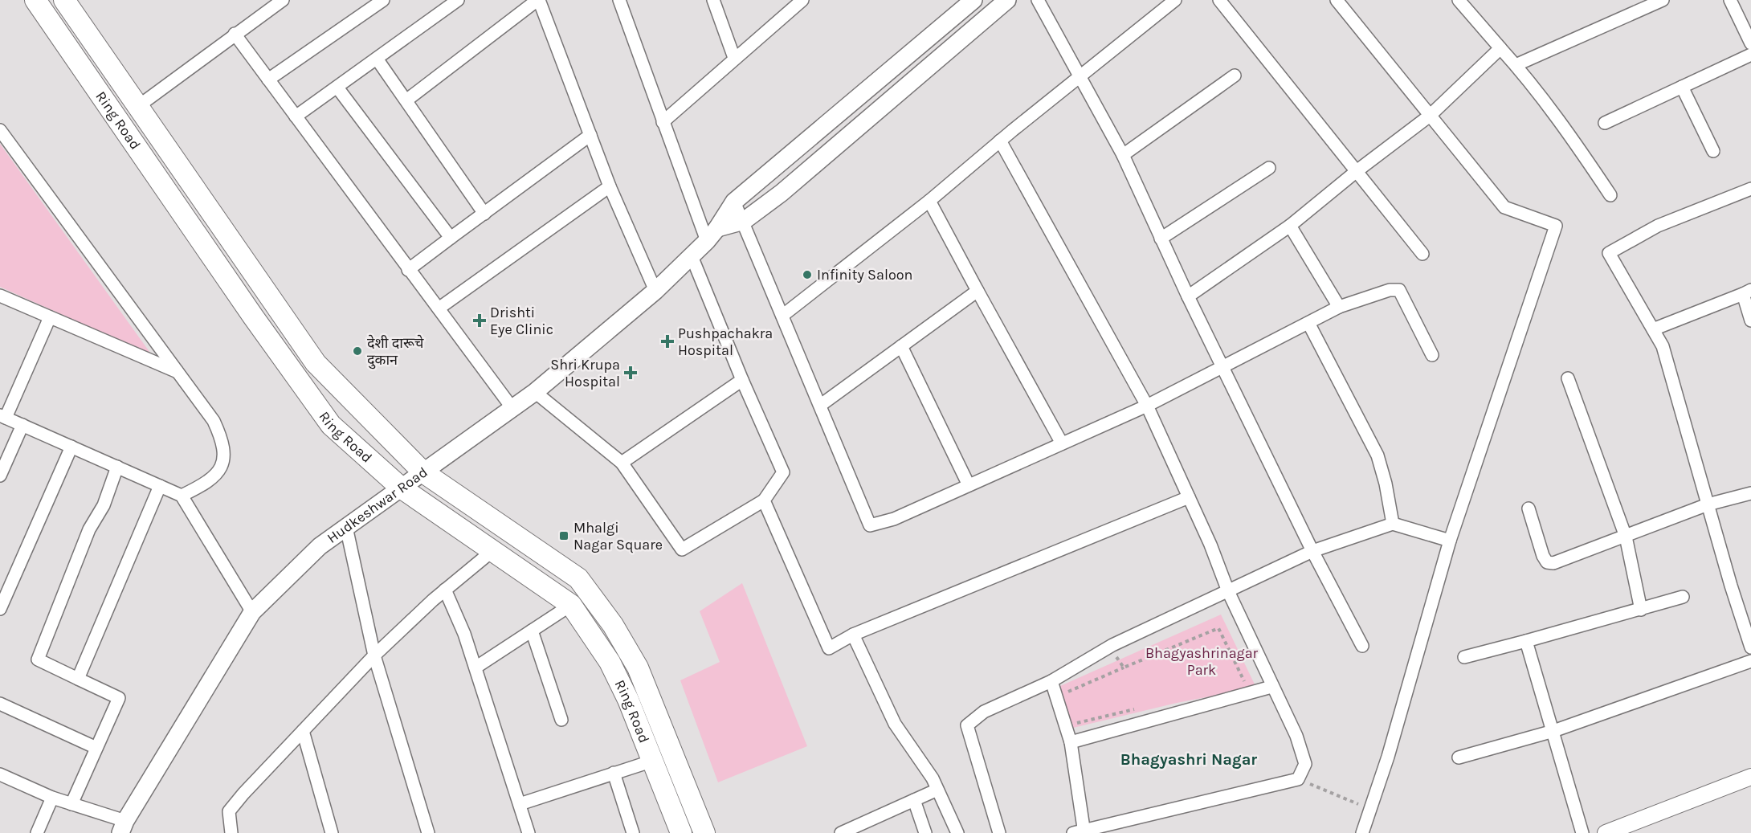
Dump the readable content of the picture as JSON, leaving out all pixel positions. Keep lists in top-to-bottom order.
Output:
{
  "streets": {
    "highway": ["Ring Road"],
    "main road": ["Hudkeshwar Road"]
  },
  "crossings": [
    ["Ring Road", "Hudkeshwar Road"]
  ],
  "districts": ["Bhagyashri Nagar"],
  "parks": ["Bhagyashrinagar Park"],
  "places": {
    "other": ["Infinity Saloon", "देशी दारूचे दुकान"],
    "health": ["Drishti Eye Clinic", "Pushpachakra Hospital", "Shri Krupa Hospital"],
    "transit": ["Mhalgi Nagar Square"]
  }
}
